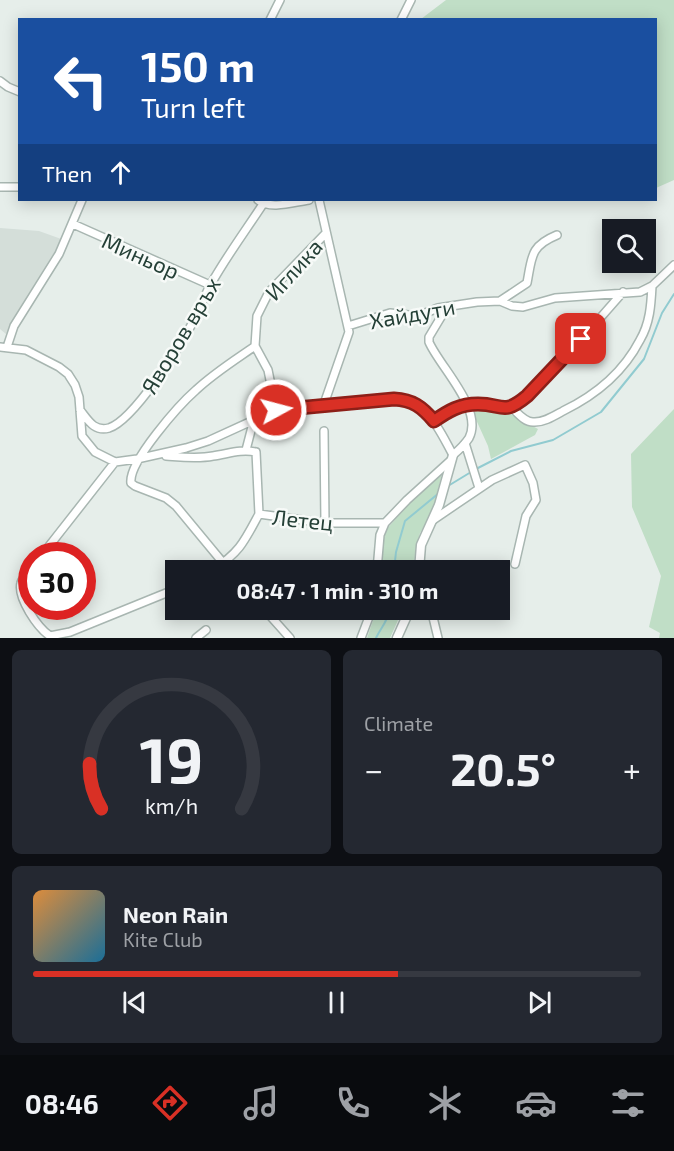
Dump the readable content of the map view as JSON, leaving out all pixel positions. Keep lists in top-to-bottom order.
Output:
{
  "streets": {
    "street": [
      "Миньор",
      "Иглика",
      "Хайдути",
      "Яворов връх",
      "Летец"
    ]
  },
  "crossings": [
    ["Миньор", "Яворов връх"]
  ],
  "page": {
    "turn": ["150 m", "Turn left"],
    "then": "Then",
    "limit": "30",
    "trip": "08:47 · 1 min · 310 m",
    "tile": "Climate",
    "heat": ["−", "20.5°", "+"],
    "song": ["Neon Rain", "Kite Club"],
    "tabs": "08:46",
    "gauge": ["19", "km/h"]
  }
}
